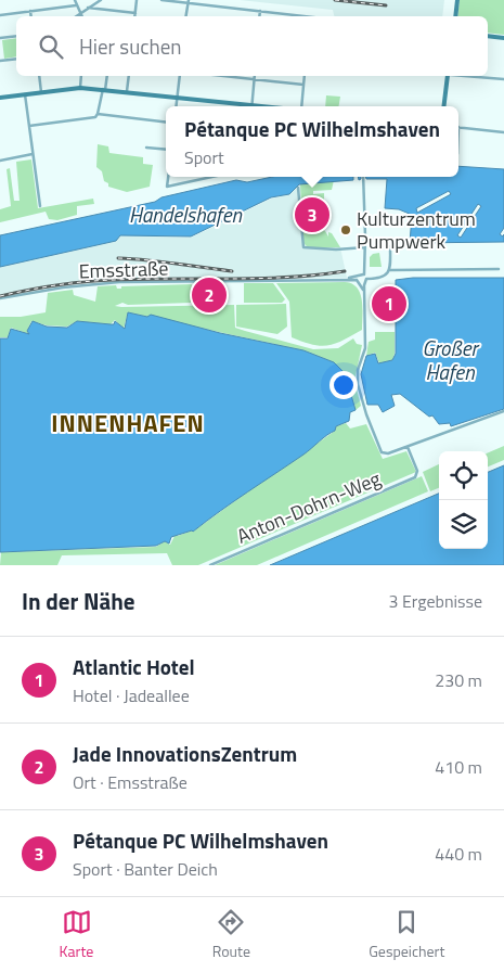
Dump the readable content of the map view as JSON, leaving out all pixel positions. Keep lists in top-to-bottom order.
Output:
{
  "streets": {
    "street": ["Emsstraße", "Anton-Dohrn-Weg"]
  },
  "districts": ["INNENHAFEN"],
  "water": ["Handelshafen", "Großer Hafen"],
  "places": ["Kulturzentrum Pumpwerk"],
  "page": {
    "search": "Hier suchen",
    "popup": ["Pétanque PC Wilhelmshaven", "Sport"],
    "pins": ["3", "2", "1"],
    "heading": ["In der Nähe", "3 Ergebnisse"],
    "list": [
      {
        "mark": "1",
        "name": "Atlantic Hotel",
        "note": "Hotel · Jadeallee",
        "value": "230 m"
      },
      {
        "mark": "2",
        "name": "Jade InnovationsZentrum",
        "note": "Ort · Emsstraße",
        "value": "410 m"
      },
      {
        "mark": "3",
        "name": "Pétanque PC Wilhelmshaven",
        "note": "Sport · Banter Deich",
        "value": "440 m"
      }
    ],
    "nav": ["Karte", "Route", "Gespeichert"]
  }
}
